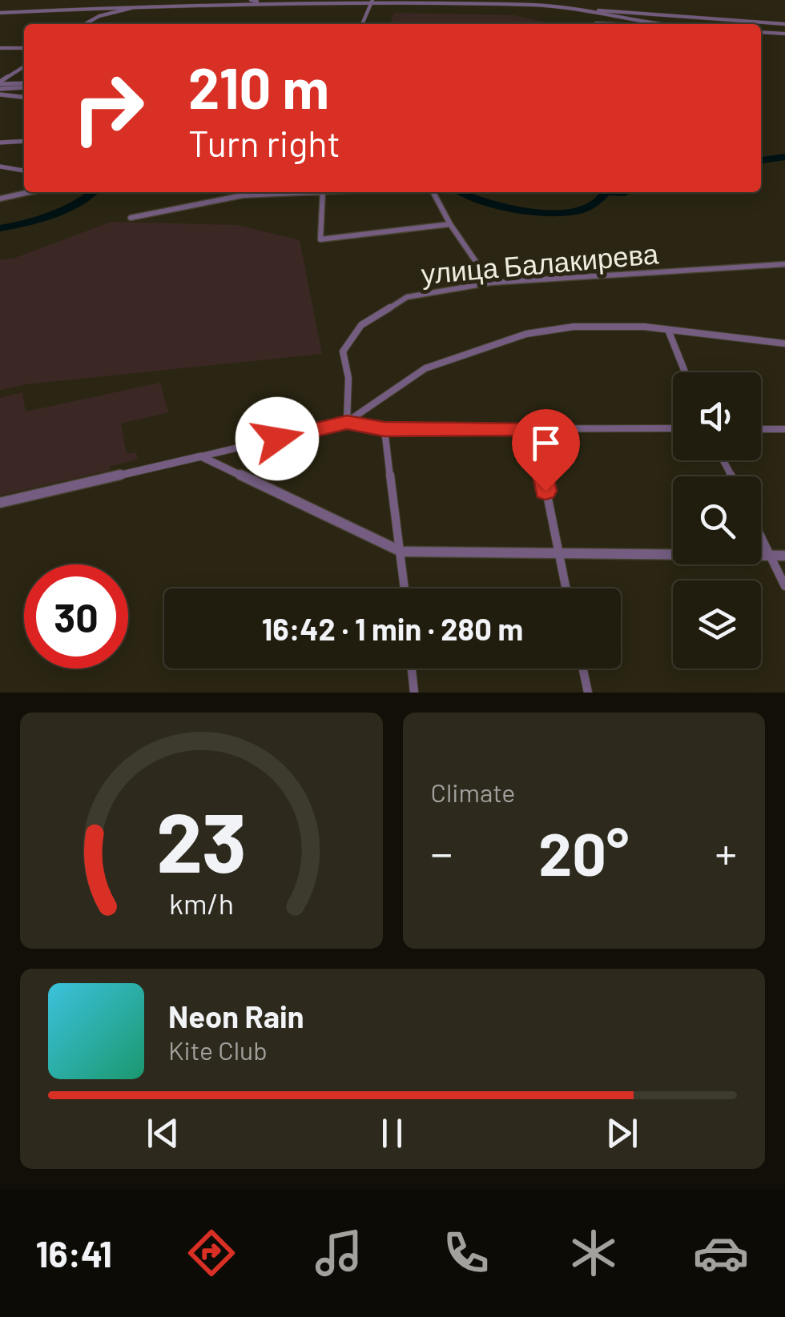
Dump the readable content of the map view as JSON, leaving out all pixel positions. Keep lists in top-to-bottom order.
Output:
{
  "streets": {
    "street": ["улица Балакирева"]
  },
  "page": {
    "turn": ["210 m", "Turn right"],
    "limit": "30",
    "trip": "16:42 · 1 min · 280 m",
    "tile": "Climate",
    "heat": ["−", "20°", "+"],
    "song": ["Neon Rain", "Kite Club"],
    "tabs": "16:41",
    "gauge": ["23", "km/h"]
  }
}
